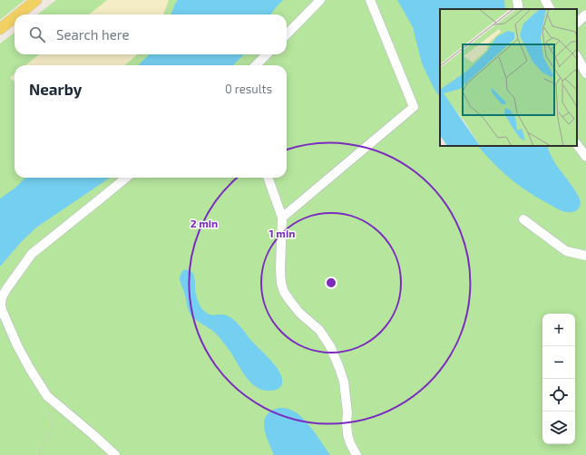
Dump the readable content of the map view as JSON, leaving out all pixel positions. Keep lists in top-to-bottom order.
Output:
{
  "page": {
    "search": "Search here",
    "heading": ["Nearby", "0 results"],
    "map_buttons": ["+", "−"]
  },
  "rings": ["2 min", "1 min"]
}
